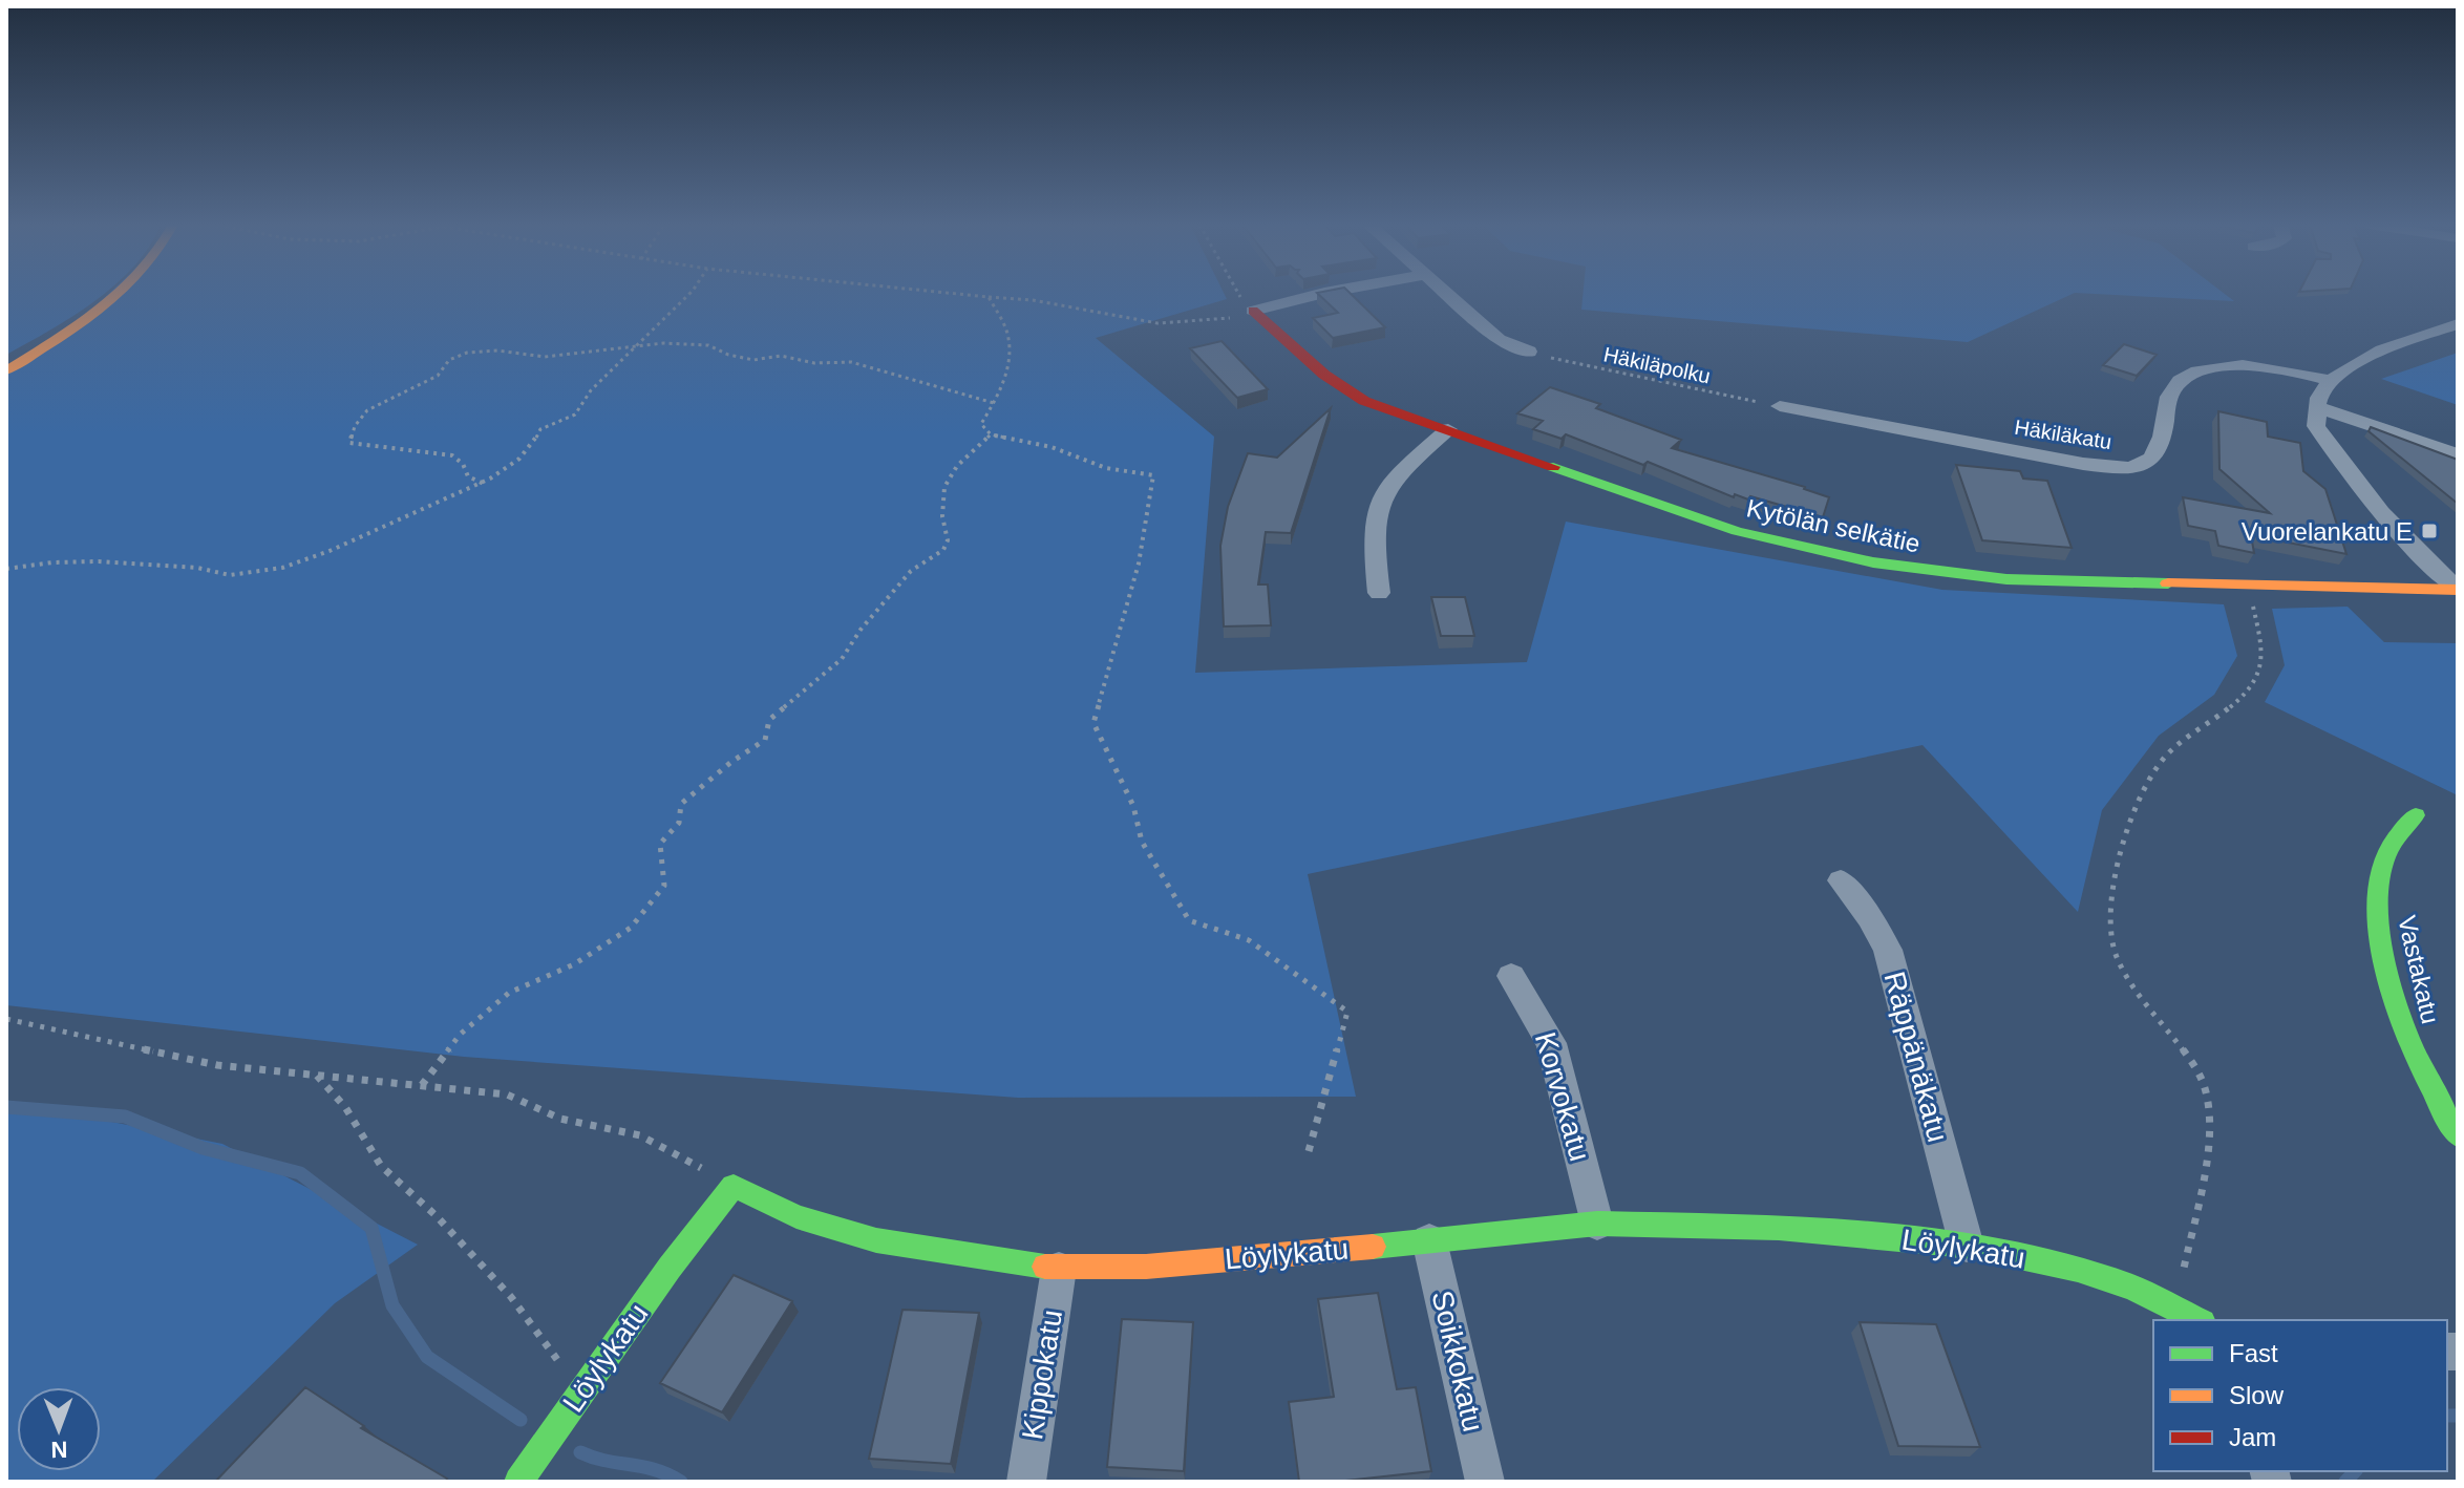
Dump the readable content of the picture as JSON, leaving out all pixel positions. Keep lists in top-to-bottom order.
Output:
{
  "streets": {
    "street": [
      "Häkiläkatu",
      "Kytölän selkätie",
      "Vastakatu",
      "Räppänäkatu",
      "Korvokatu",
      "Löylykatu",
      "Soikkokatu",
      "Kippokatu"
    ],
    "path": ["Häkiläpolku"]
  },
  "crossings": [
    ["Häkiläpolku", "Häkiläkatu"],
    ["Räppänäkatu", "Löylykatu"],
    ["Korvokatu", "Löylykatu"],
    ["Löylykatu", "Soikkokatu"],
    ["Löylykatu", "Kippokatu"]
  ],
  "places": {
    "transit": ["Vuorelankatu E"]
  },
  "legend": ["Fast", "Slow", "Jam"],
  "north": "bottom"
}
